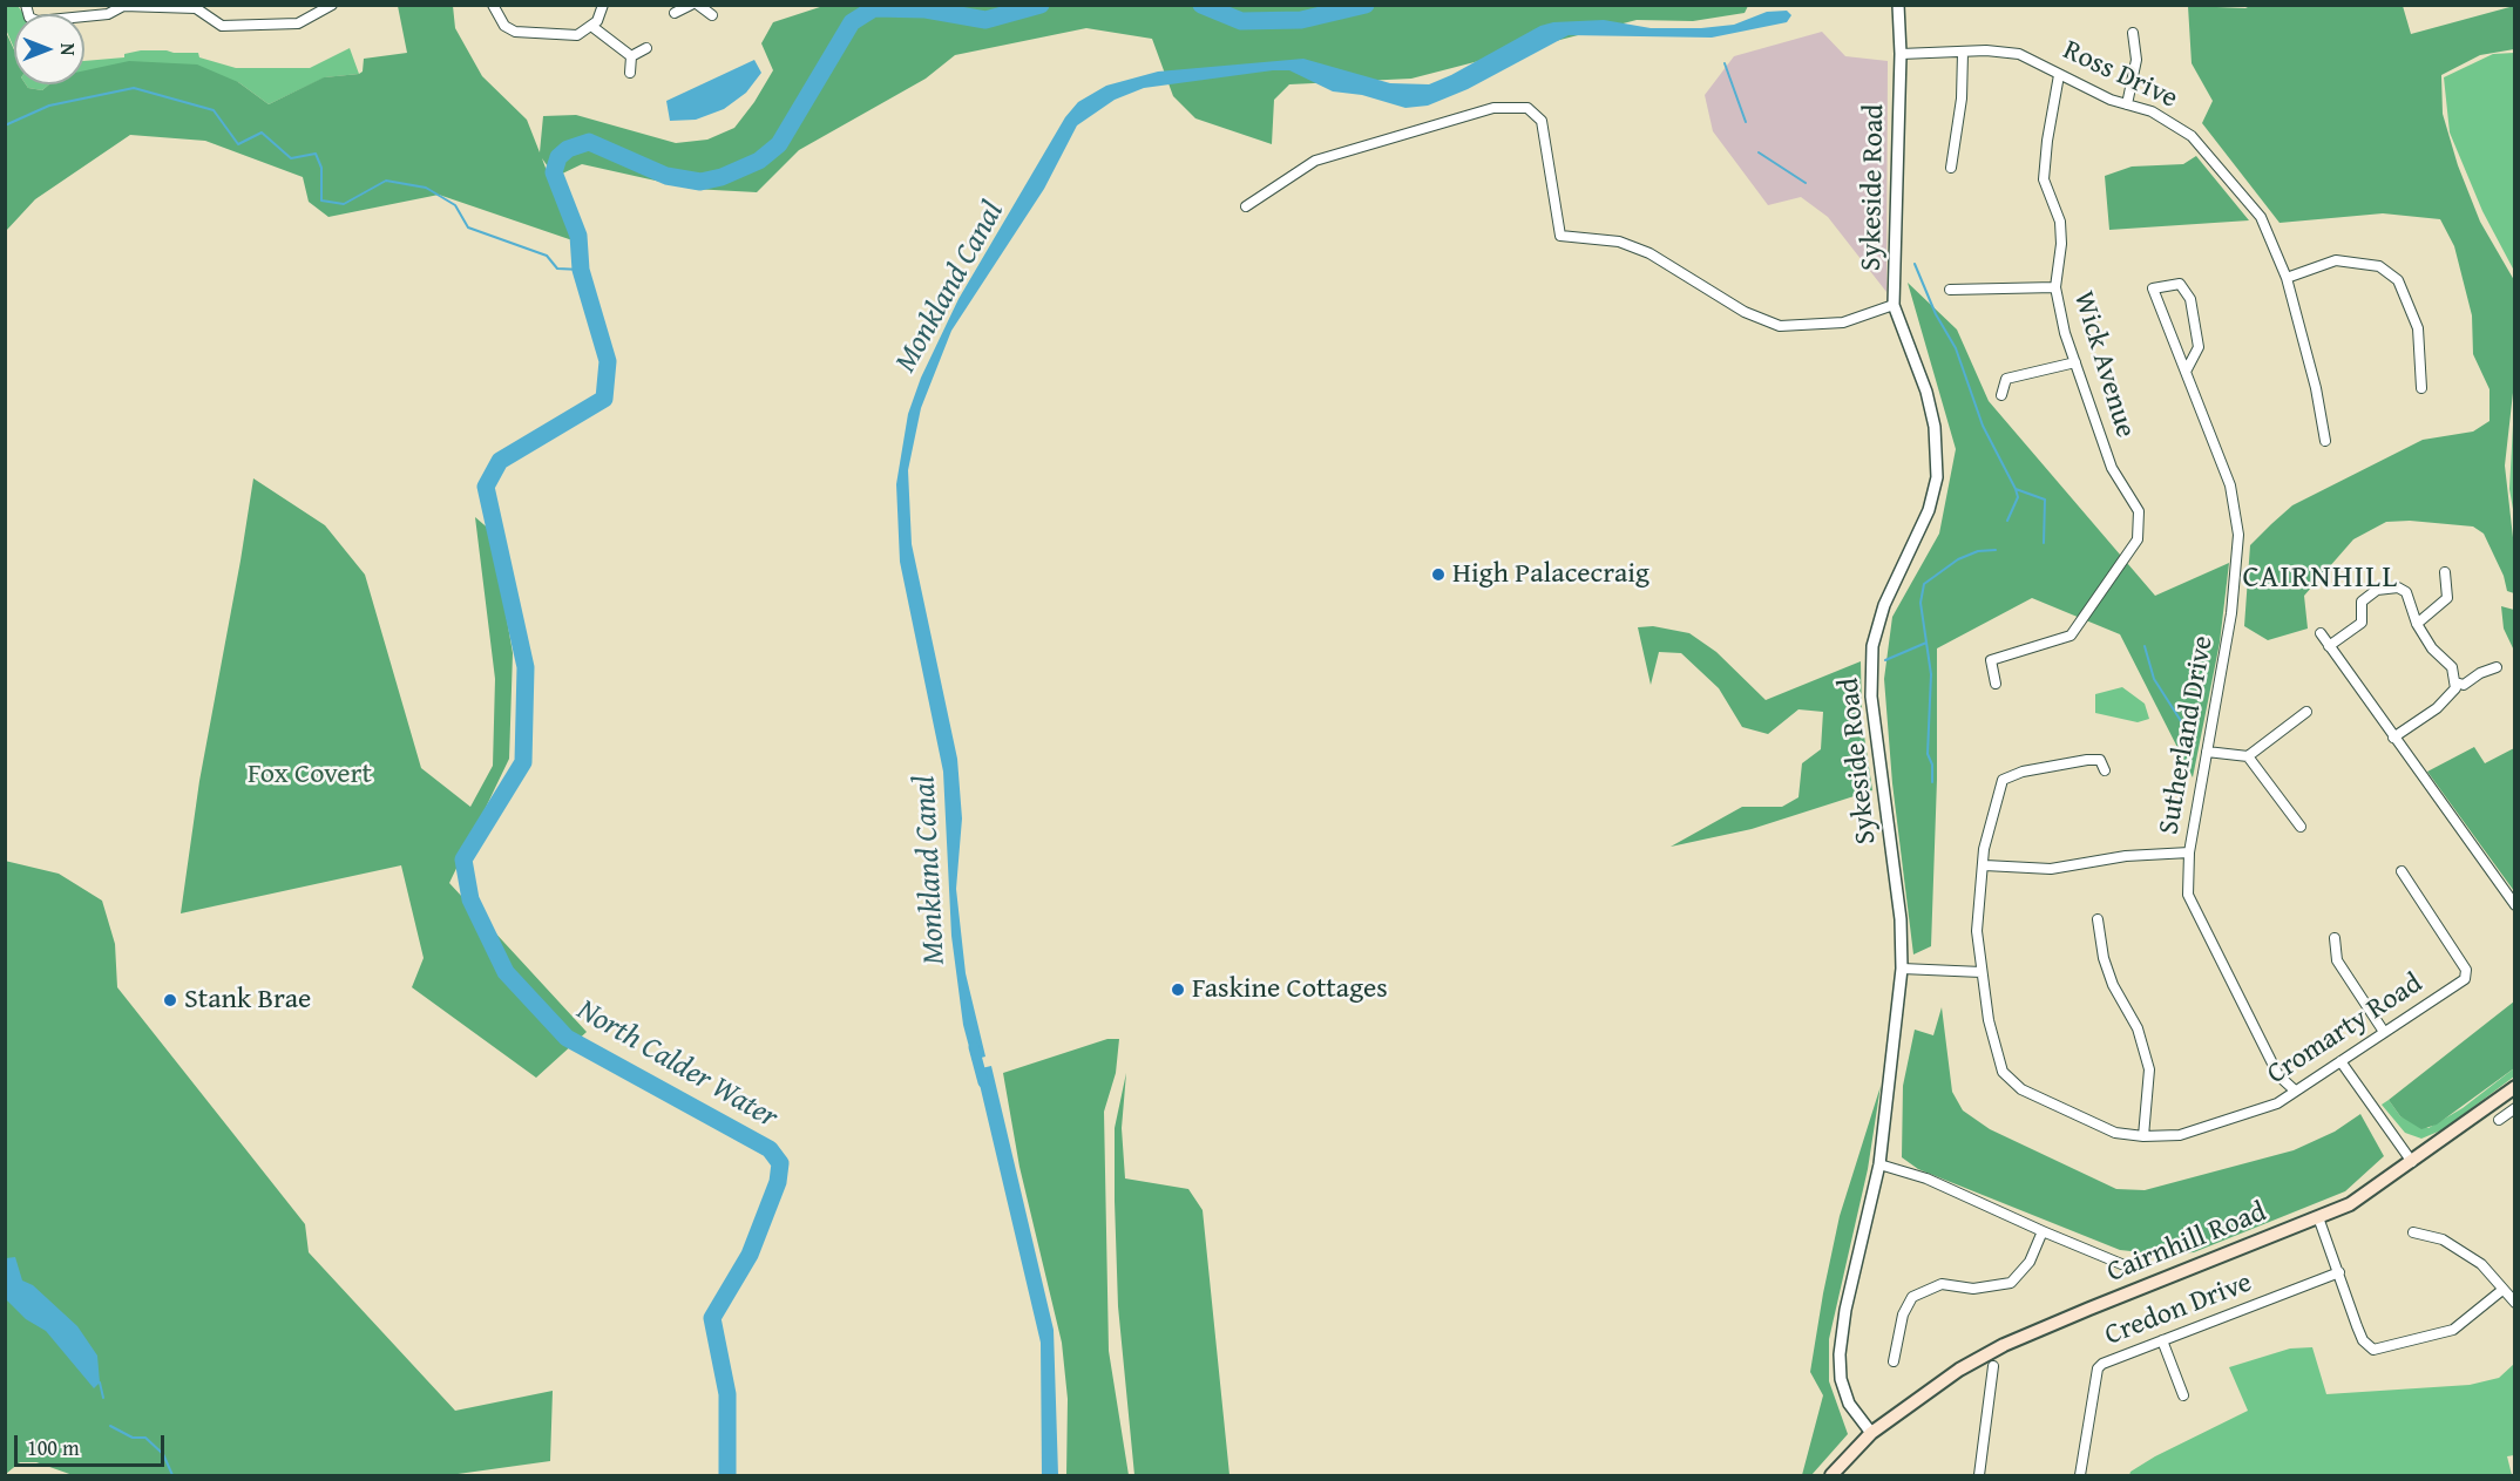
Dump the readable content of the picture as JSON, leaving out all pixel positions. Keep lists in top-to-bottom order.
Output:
{
  "streets": {
    "main road": ["Cairnhill Road"],
    "street": [
      "Ross Drive",
      "Sykeside Road",
      "Wick Avenue",
      "Sutherland Drive",
      "Cromarty Road",
      "Credon Drive"
    ]
  },
  "crossings": [
    ["Ross Drive", "Sykeside Road"],
    ["Ross Drive", "Wick Avenue"],
    ["Sykeside Road", "Cairnhill Road"],
    ["Sutherland Drive", "Cromarty Road"]
  ],
  "districts": ["CAIRNHILL"],
  "water": ["Monkland Canal", "North Calder Water"],
  "parks": ["Fox Covert"],
  "places": ["High Palacecraig", "Faskine Cottages", "Stank Brae"],
  "scale_bar": "100 m",
  "north": "right"
}
